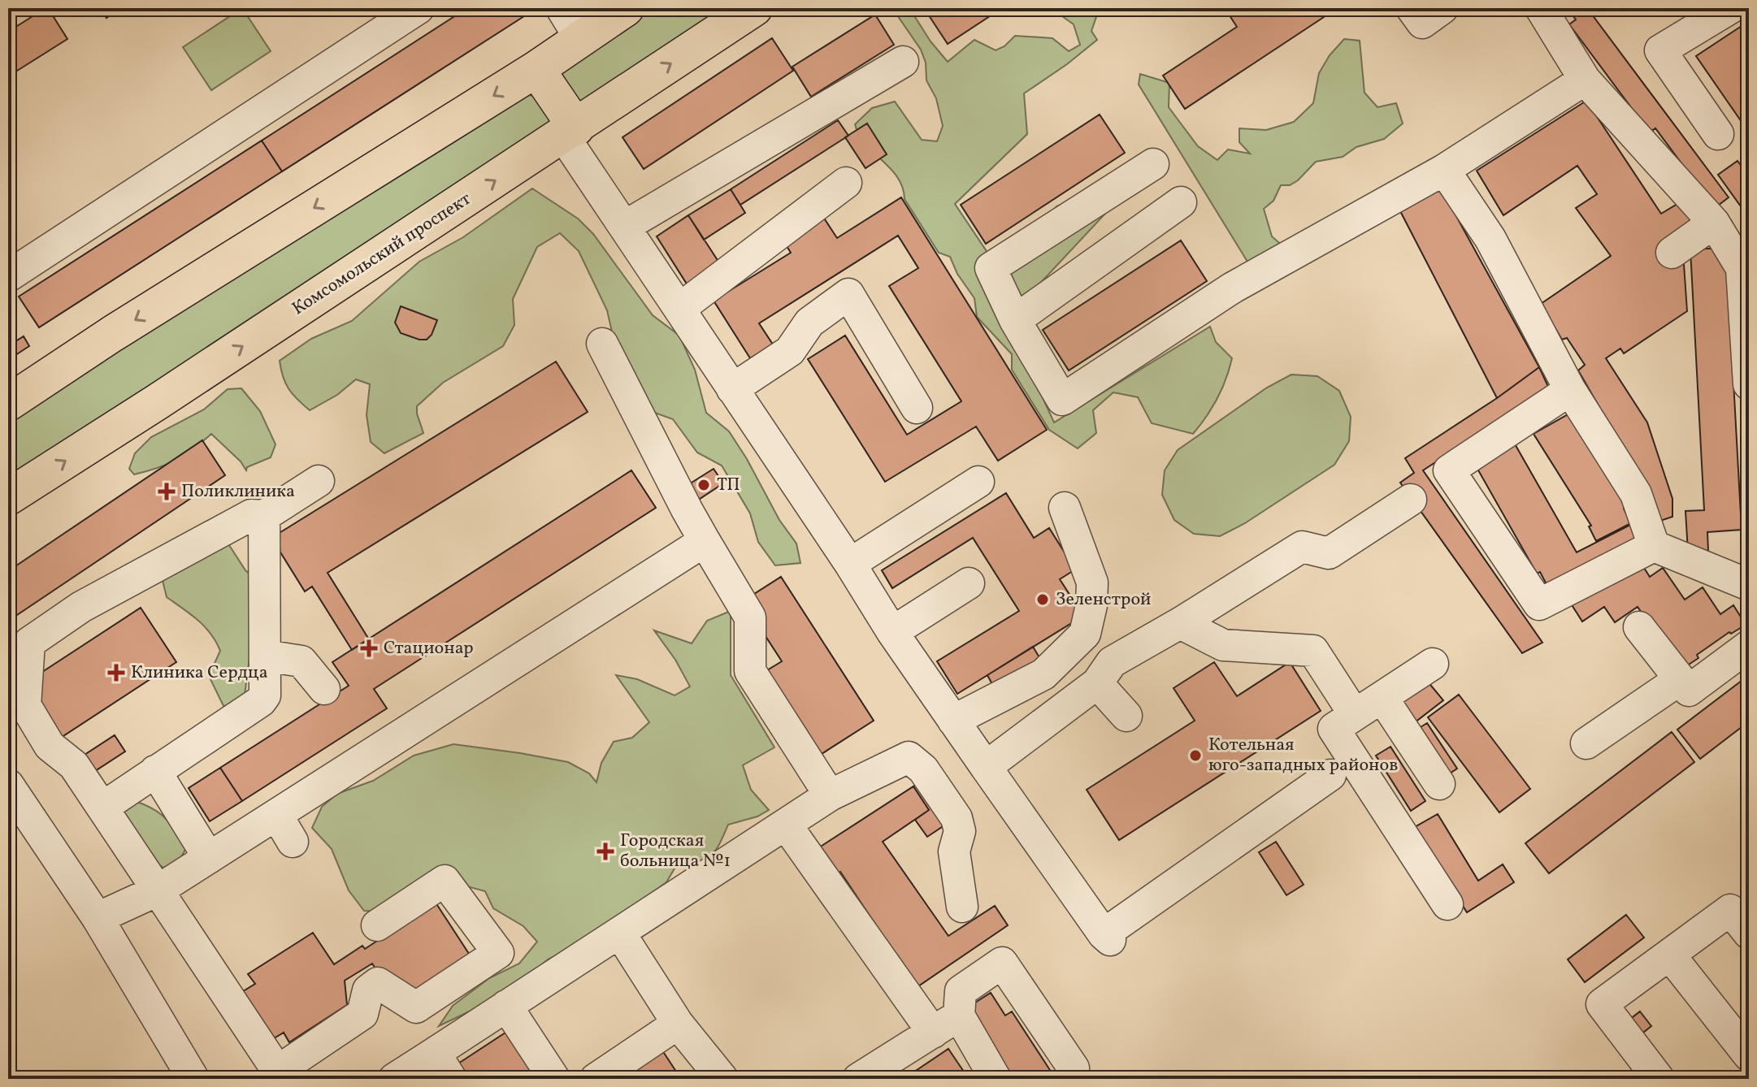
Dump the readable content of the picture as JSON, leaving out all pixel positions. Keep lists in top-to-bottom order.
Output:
{
  "streets": {
    "main road": ["Комсомольский проспект"]
  },
  "places": {
    "other": ["ТП", "Зеленстрой", "Котельная юго-западных районов"],
    "health": [
      "Поликлиника",
      "Стационар",
      "Клиника Сердца",
      "Городская больница №1"
    ]
  }
}
